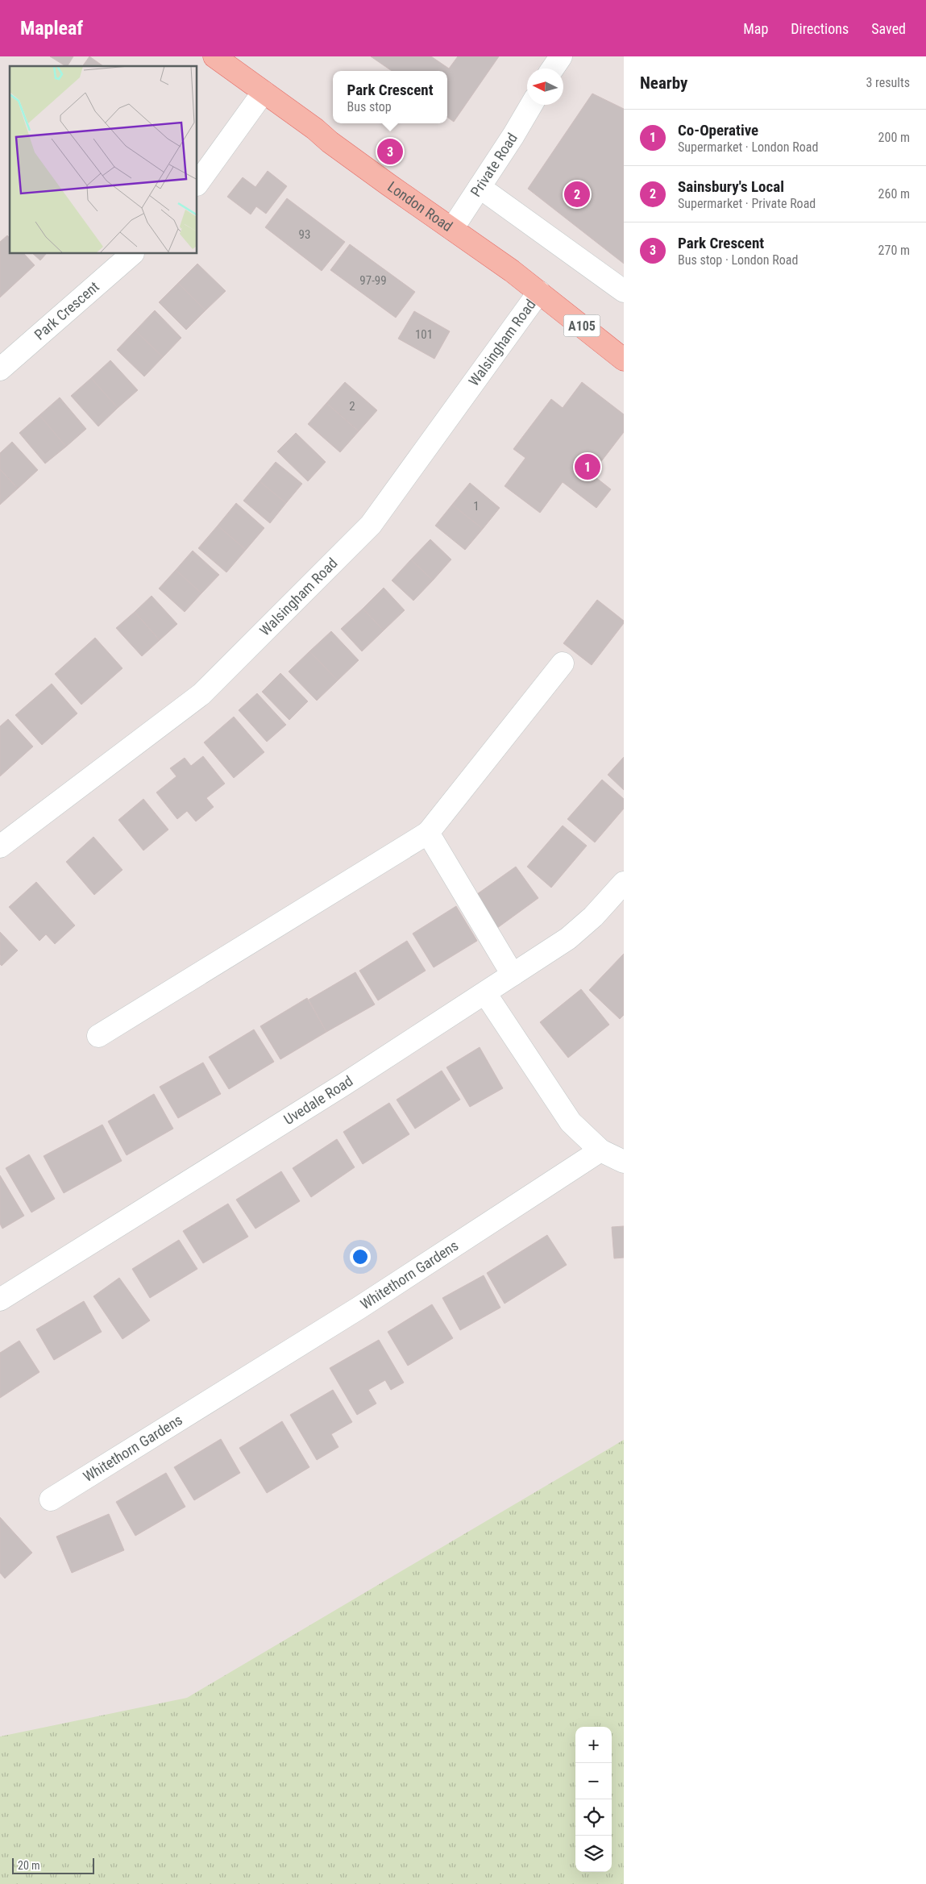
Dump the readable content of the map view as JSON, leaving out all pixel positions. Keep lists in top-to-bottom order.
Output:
{
  "streets": {
    "main road": ["London Road", "A105"],
    "street": [
      "Private Road",
      "Park Crescent",
      "Walsingham Road",
      "Uvedale Road",
      "Whitethorn Gardens"
    ]
  },
  "crossings": [
    ["Private Road", "London Road"],
    ["London Road", "Walsingham Road"]
  ],
  "house_numbers": [
    "93",
    "97-99",
    "101",
    "2",
    "1"
  ],
  "scale_bar": "20 m",
  "north": "left",
  "page": {
    "header": "Mapleaf",
    "nav": ["Map", "Directions", "Saved"],
    "heading": ["Nearby", "3 results"],
    "popup": ["Park Crescent", "Bus stop"],
    "list": [
      {
        "mark": "1",
        "name": "Co-Operative",
        "note": "Supermarket · London Road",
        "value": "200 m"
      },
      {
        "mark": "2",
        "name": "Sainsbury's Local",
        "note": "Supermarket · Private Road",
        "value": "260 m"
      },
      {
        "mark": "3",
        "name": "Park Crescent",
        "note": "Bus stop · London Road",
        "value": "270 m"
      }
    ],
    "pins": ["3", "2", "1"],
    "map_buttons": ["+", "−"],
    "scale": "20 m"
  }
}
